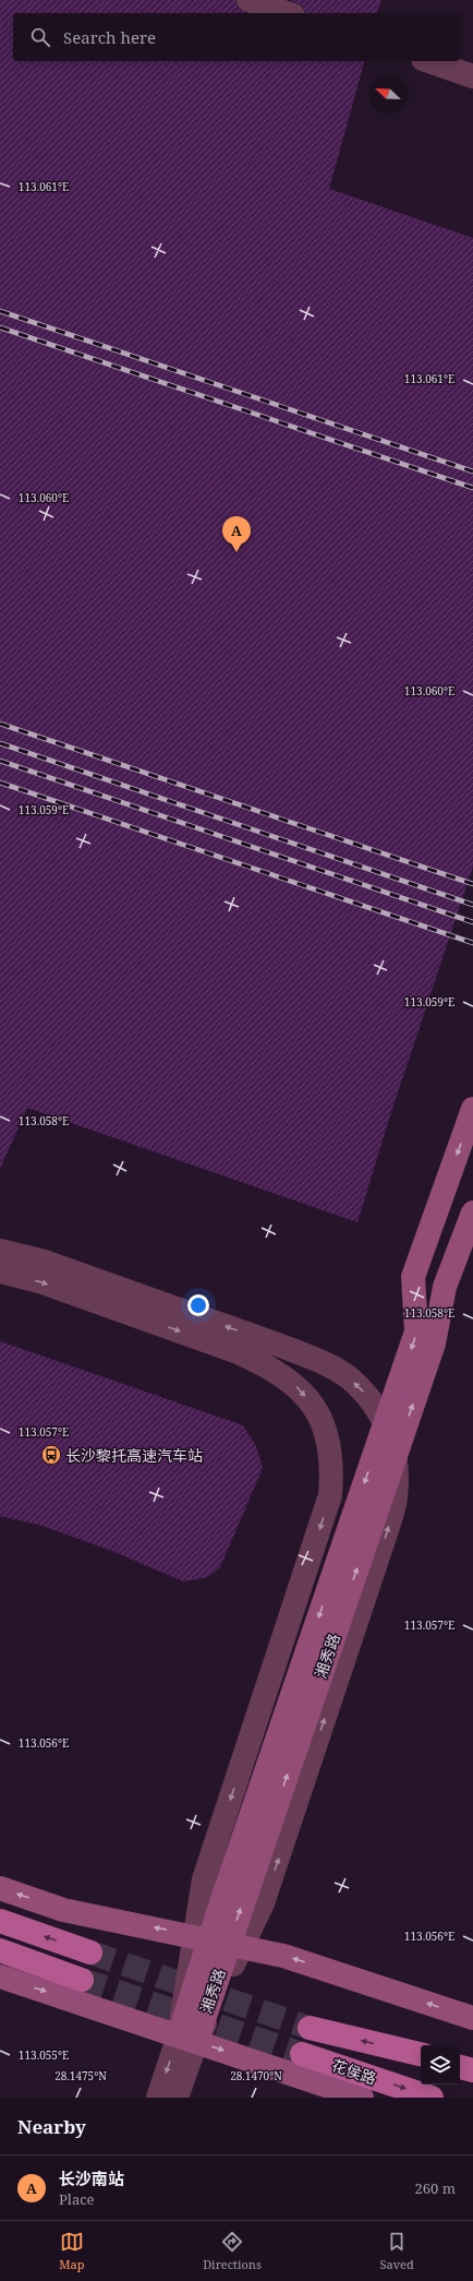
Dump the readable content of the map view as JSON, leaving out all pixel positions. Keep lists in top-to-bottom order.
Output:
{
  "streets": {
    "main road": ["湘秀路", "花侯路"]
  },
  "places": {
    "bus stop": ["长沙黎托高速汽车站"]
  },
  "north": "top left",
  "page": {
    "search": "Search here",
    "pins": "A",
    "heading": "Nearby",
    "list": [
      {
        "mark": "A",
        "name": "长沙南站",
        "note": "Place",
        "value": "260 m"
      }
    ],
    "nav": ["Map", "Directions", "Saved"]
  },
  "coordinates": [
    "113.061°E",
    "113.060°E",
    "113.059°E",
    "113.058°E",
    "113.057°E",
    "113.056°E",
    "113.055°E",
    "28.1475°N",
    "28.1470°N"
  ]
}
